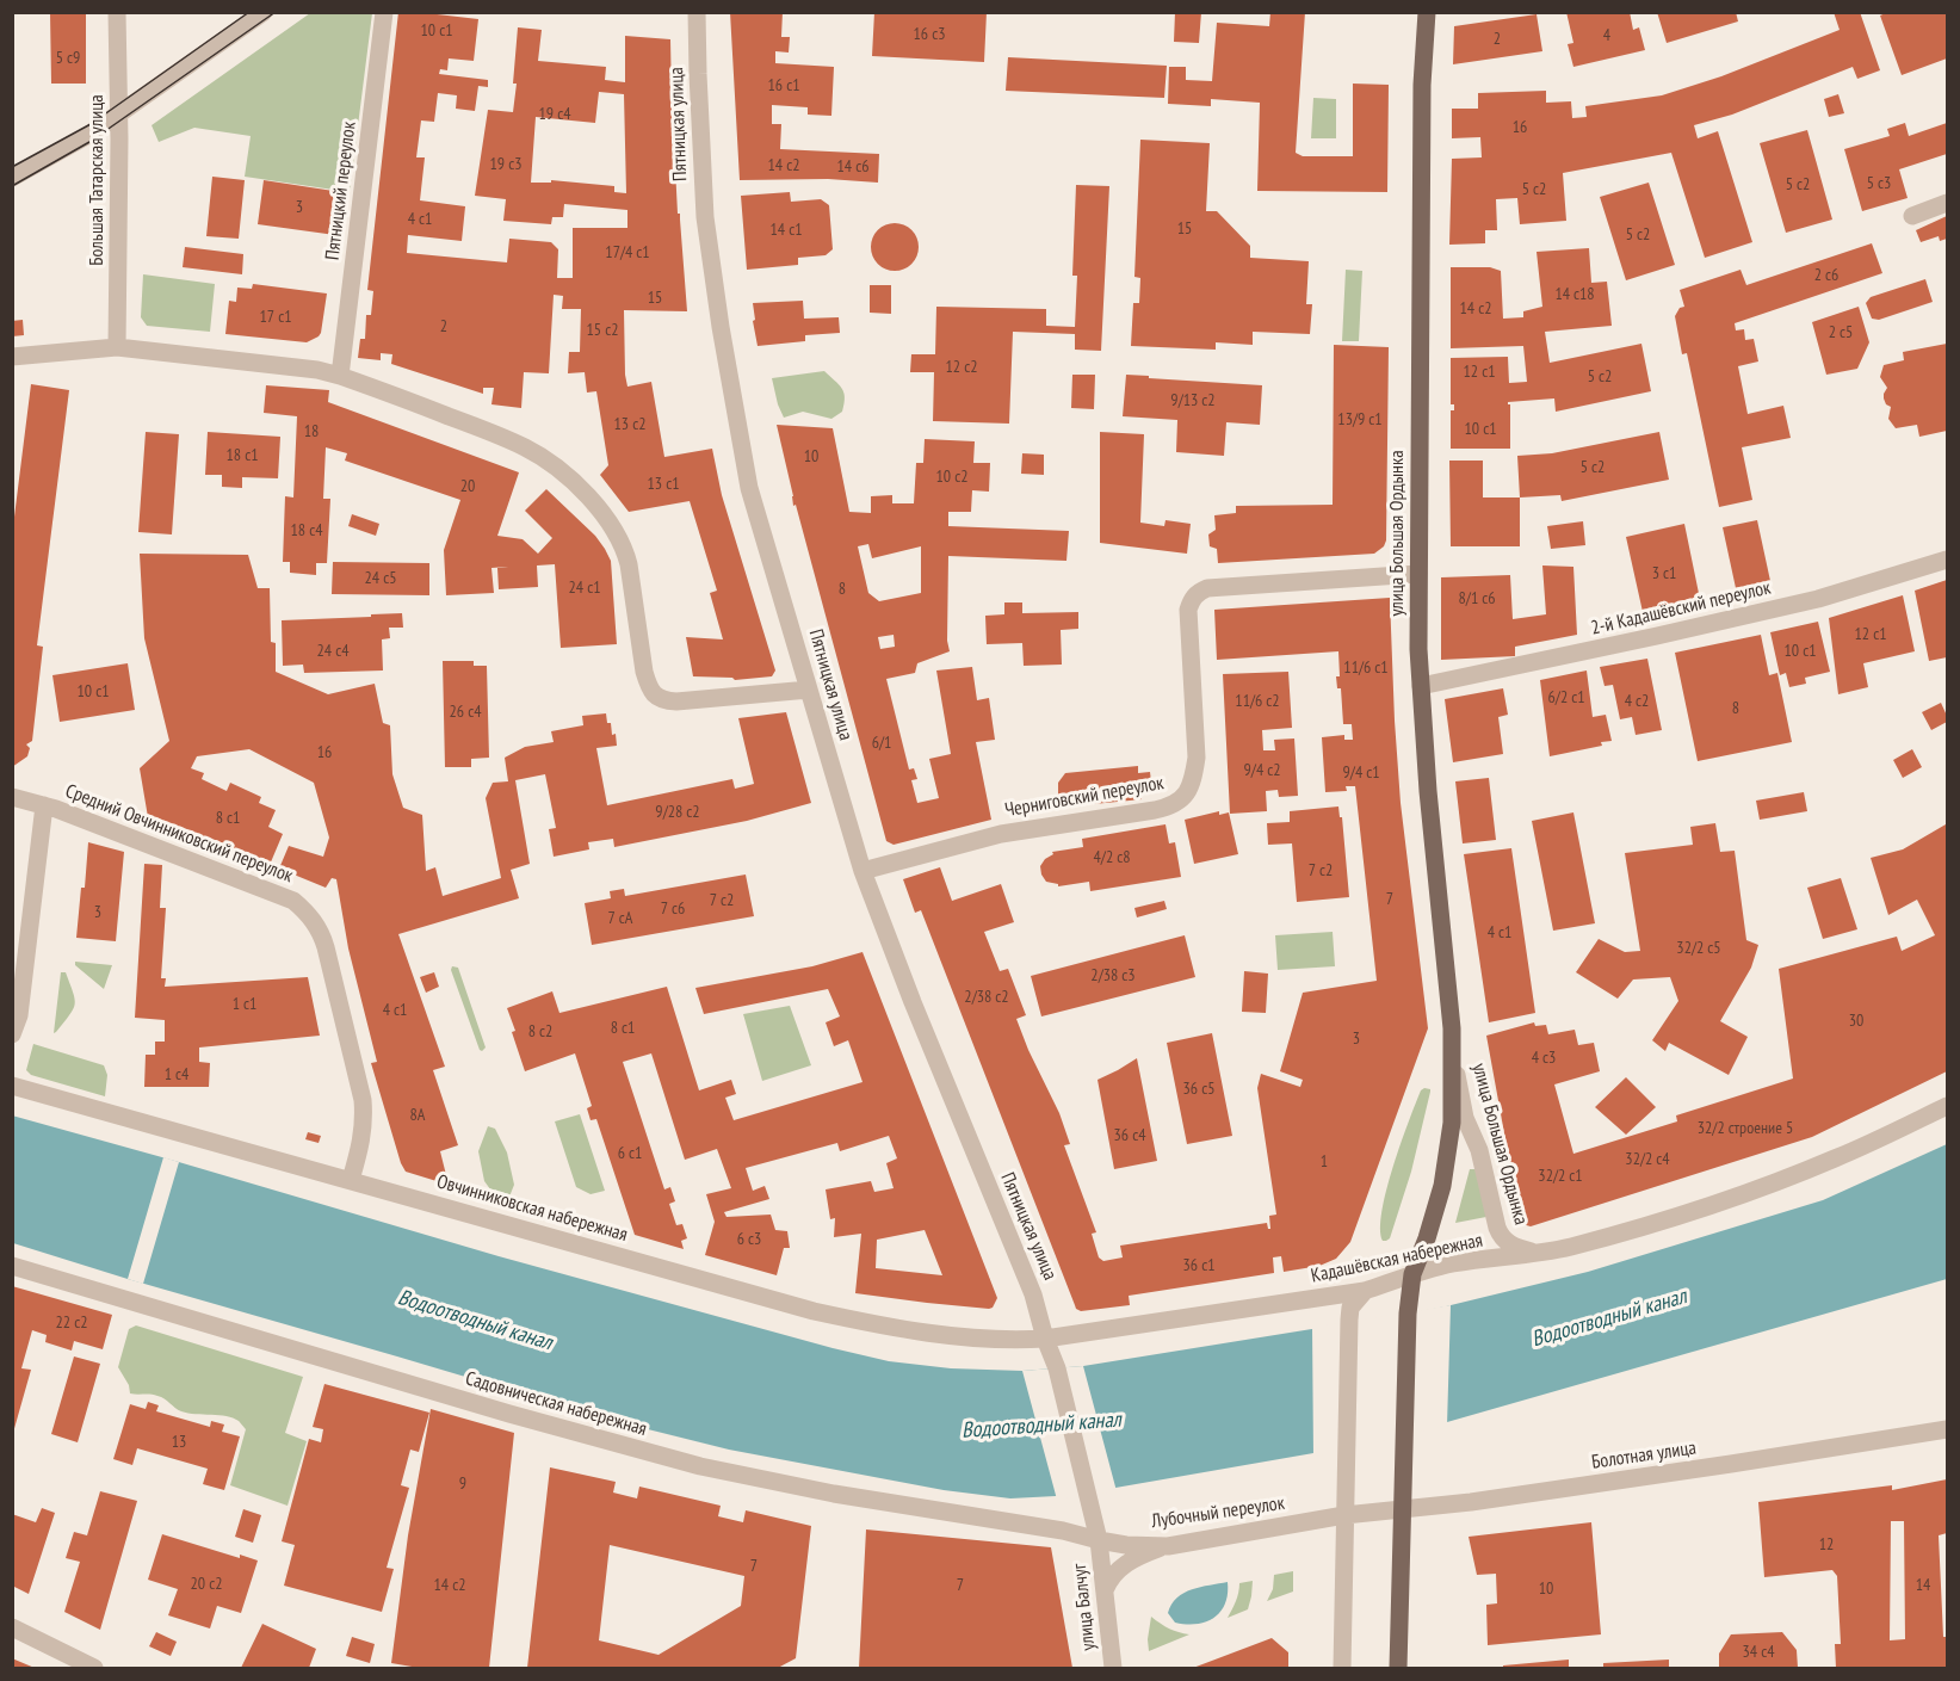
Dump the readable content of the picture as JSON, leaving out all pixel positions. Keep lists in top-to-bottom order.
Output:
{
  "streets": {
    "main road": ["улица Большая Ордынка"],
    "street": [
      "Пятницкая улица",
      "Большая Татарская улица",
      "Пятницкий переулок",
      "2-й Кадашёвский переулок",
      "Черниговский переулок",
      "Средний Овчинниковский переулок",
      "Овчинниковская набережная",
      "Кадашёвская набережная",
      "Садовническая набережная",
      "Болотная улица",
      "Лубочный переулок",
      "улица Балчуг"
    ]
  },
  "crossings": [
    ["Пятницкая улица", "Черниговский переулок"],
    ["Пятницкая улица", "Овчинниковская набережная"],
    ["Пятницкая улица", "Кадашёвская набережная"],
    ["Пятницкая улица", "улица Балчуг"],
    ["улица Большая Ордынка", "2-й Кадашёвский переулок"],
    ["улица Большая Ордынка", "Черниговский переулок"],
    ["улица Большая Ордынка", "Кадашёвская набережная"],
    ["улица Большая Ордынка", "Болотная улица"],
    ["Средний Овчинниковский переулок", "Овчинниковская набережная"],
    ["Овчинниковская набережная", "Кадашёвская набережная"],
    ["Садовническая набережная", "Лубочный переулок"],
    ["Садовническая набережная", "улица Балчуг"],
    ["Болотная улица", "Лубочный переулок"],
    ["Лубочный переулок", "улица Балчуг"]
  ],
  "water": ["Водоотводный канал"],
  "house_numbers": [
    "10 с1",
    "16 с3",
    "4",
    "2",
    "5 с9",
    "16 с1",
    "19 с4",
    "16",
    "19 с3",
    "14 с2",
    "14 с6",
    "5 с3",
    "5 с2",
    "5 с2",
    "3",
    "4 с1",
    "15",
    "14 с1",
    "5 с2",
    "17/4 с1",
    "2 с6",
    "14 с18",
    "15",
    "14 с2",
    "17 с1",
    "2",
    "15 с2",
    "2 с5",
    "12 с2",
    "12 с1",
    "5 с2",
    "9/13 с2",
    "13/9 с1",
    "13 с2",
    "10 с1",
    "18",
    "18 с1",
    "10",
    "5 с2",
    "10 с2",
    "13 с1",
    "20",
    "18 с4",
    "3 с1",
    "24 с5",
    "24 с1",
    "8",
    "8/1 с6",
    "12 с1",
    "24 с4",
    "10 с1",
    "11/6 с1",
    "10 с1",
    "6/2 с1",
    "11/6 с2",
    "4 с2",
    "8",
    "26 с4",
    "6/1",
    "16",
    "9/4 с2",
    "9/4 с1",
    "9/28 с2",
    "8 с1",
    "4/2 с8",
    "7 с2",
    "7",
    "7 с2",
    "7 с6",
    "3",
    "7 сА",
    "4 с1",
    "32/2 с5",
    "2/38 с3",
    "2/38 с2",
    "1 с1",
    "4 с1",
    "30",
    "8 с1",
    "8 с2",
    "3",
    "4 с3",
    "1 с4",
    "36 с5",
    "8А",
    "32/2 строение 5",
    "36 с4",
    "6 с1",
    "32/2 с4",
    "1",
    "32/2 с1",
    "6 с3",
    "36 с1",
    "22 с2",
    "13",
    "9",
    "12",
    "7",
    "20 с2",
    "14 с2",
    "7",
    "14",
    "10",
    "34 с4"
  ]
}
